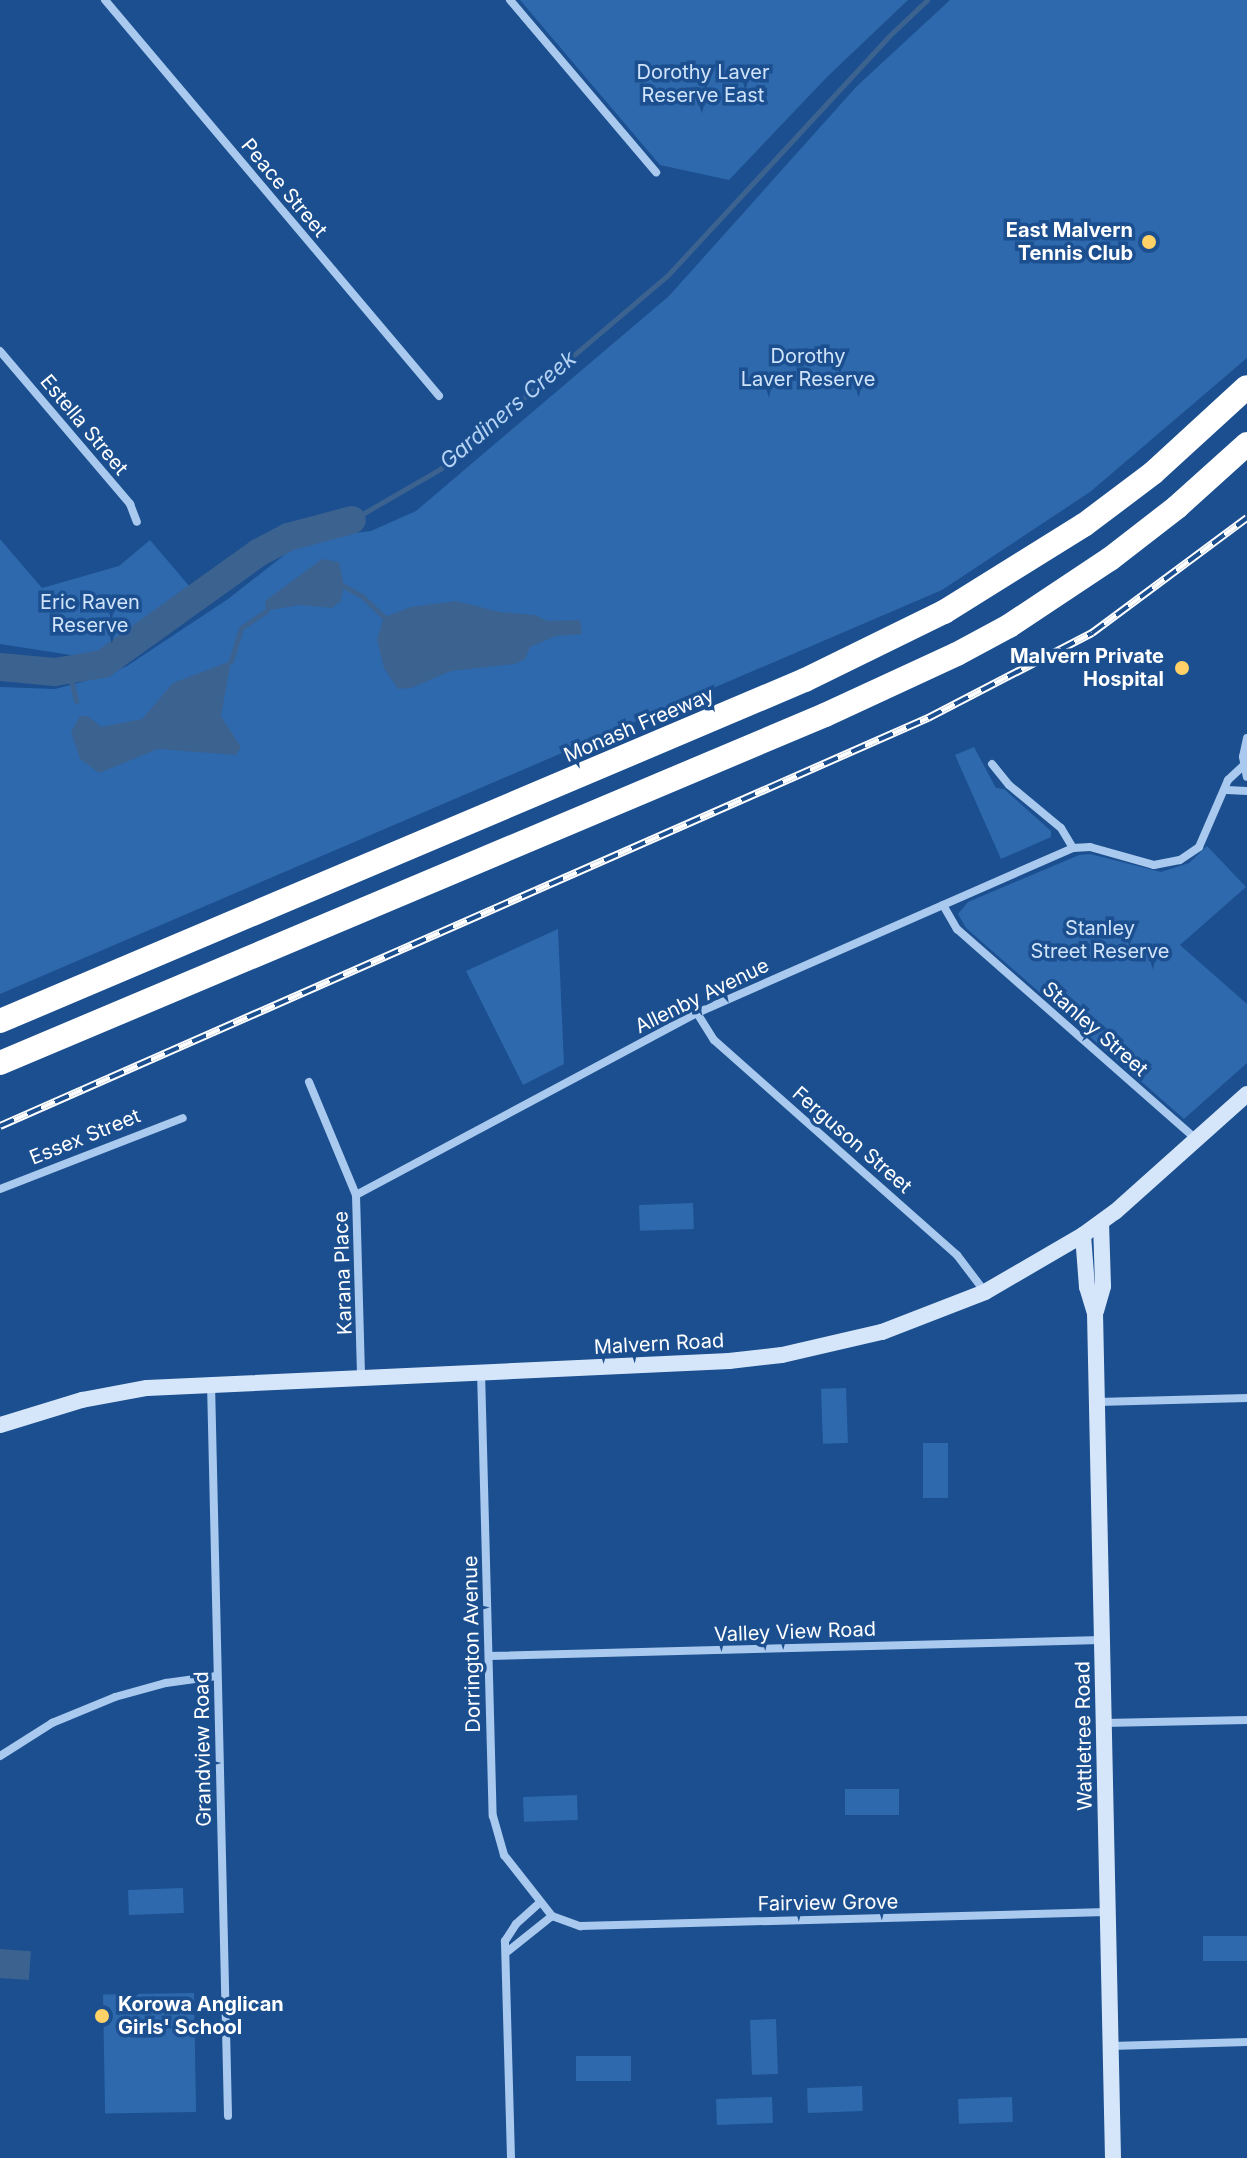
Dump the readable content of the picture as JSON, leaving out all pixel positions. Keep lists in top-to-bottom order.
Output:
{
  "streets": {
    "highway": ["Monash Freeway"],
    "main road": ["Malvern Road", "Wattletree Road"],
    "street": [
      "Peace Street",
      "Estella Street",
      "Allenby Avenue",
      "Stanley Street",
      "Essex Street",
      "Ferguson Street",
      "Karana Place",
      "Valley View Road",
      "Dorrington Avenue",
      "Grandview Road",
      "Fairview Grove"
    ]
  },
  "crossings": [
    ["Allenby Avenue", "Stanley Street"],
    ["Allenby Avenue", "Ferguson Street"],
    ["Allenby Avenue", "Karana Place"],
    ["Stanley Street", "Malvern Road"],
    ["Ferguson Street", "Malvern Road"],
    ["Karana Place", "Malvern Road"],
    ["Malvern Road", "Dorrington Avenue"],
    ["Malvern Road", "Wattletree Road"],
    ["Malvern Road", "Grandview Road"],
    ["Valley View Road", "Dorrington Avenue"],
    ["Valley View Road", "Wattletree Road"],
    ["Dorrington Avenue", "Fairview Grove"],
    ["Wattletree Road", "Fairview Grove"]
  ],
  "water": ["Gardiners Creek"],
  "parks": [
    "Dorothy Laver Reserve East",
    "Dorothy Laver Reserve",
    "Eric Raven Reserve",
    "Stanley Street Reserve"
  ],
  "places": ["East Malvern Tennis Club", "Malvern Private Hospital", "Korowa Anglican Girls' School"]
}
